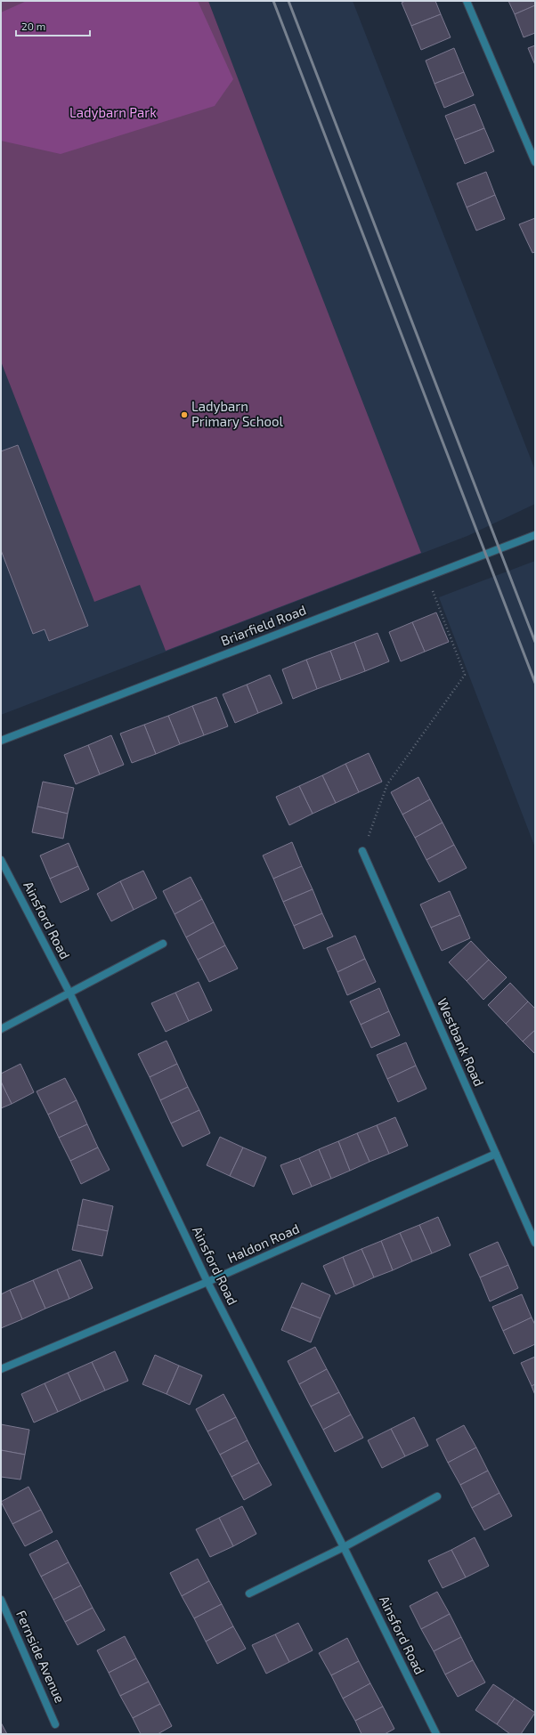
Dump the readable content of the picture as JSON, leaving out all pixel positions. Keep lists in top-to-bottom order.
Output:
{
  "streets": {
    "street": [
      "Briarfield Road",
      "Ainsford Road",
      "Westbank Road",
      "Haldon Road",
      "Fernside Avenue"
    ]
  },
  "crossings": [
    ["Ainsford Road", "Haldon Road"],
    ["Westbank Road", "Haldon Road"]
  ],
  "parks": ["Ladybarn Park"],
  "places": ["Ladybarn Primary School"],
  "scale_bar": "20 m"
}
